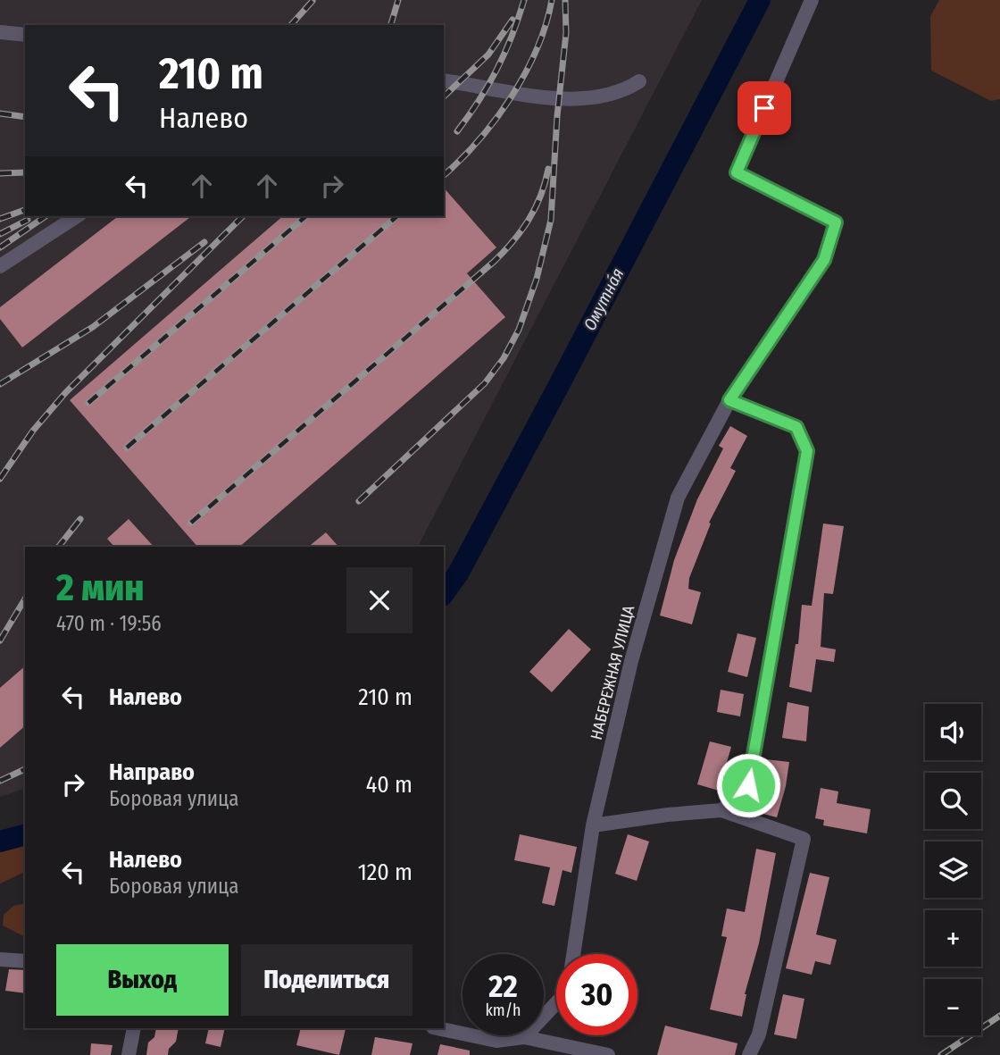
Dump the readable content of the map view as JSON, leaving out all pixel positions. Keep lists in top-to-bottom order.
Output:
{
  "streets": {
    "street": ["НАБЕРЕЖНАЯ УЛИЦА"]
  },
  "water": ["Омутна́я"],
  "page": {
    "turn": ["210 m", "Налево"],
    "heading": ["2 мин", "470 m · 19:56"],
    "list": [
      {
        "name": "Налево",
        "value": "210 m"
      },
      {
        "name": "Направо",
        "note": "Боровая улица",
        "value": "40 m"
      },
      {
        "name": "Налево",
        "note": "Боровая улица",
        "value": "120 m"
      }
    ],
    "map_buttons": ["+", "−"],
    "buttons": ["Выход", "Поделиться"],
    "speed": "22 km/h",
    "limit": "30"
  }
}
